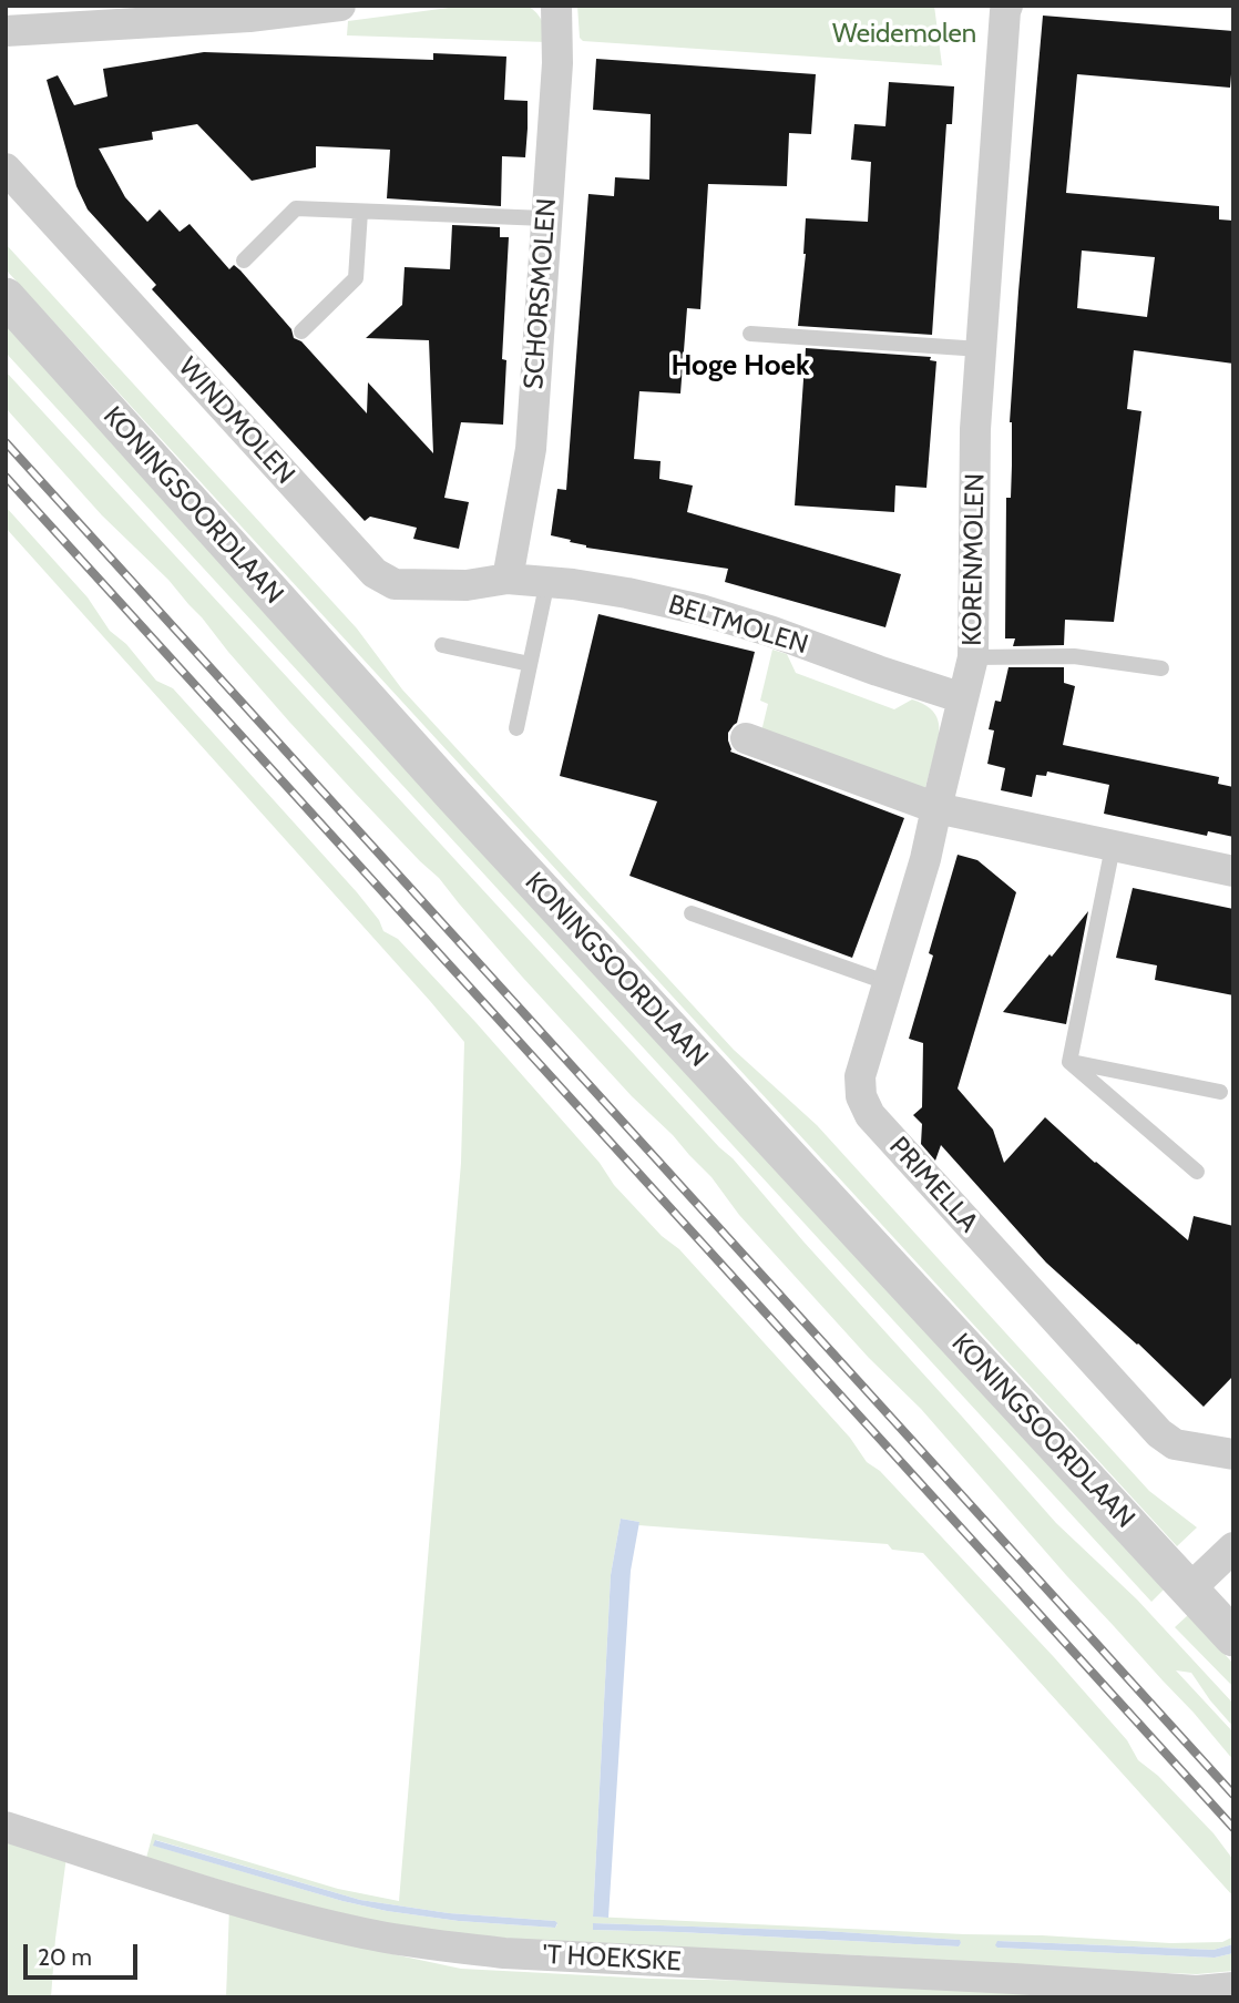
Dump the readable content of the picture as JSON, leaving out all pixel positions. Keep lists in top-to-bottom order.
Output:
{
  "streets": {
    "street": [
      "SCHORSMOLEN",
      "WINDMOLEN",
      "KONINGSOORDLAAN",
      "KORENMOLEN",
      "BELTMOLEN",
      "PRIMELLA",
      "'T HOEKSKE"
    ]
  },
  "crossings": [
    ["SCHORSMOLEN", "WINDMOLEN"],
    ["SCHORSMOLEN", "BELTMOLEN"],
    ["WINDMOLEN", "BELTMOLEN"],
    ["KORENMOLEN", "BELTMOLEN"],
    ["KORENMOLEN", "PRIMELLA"]
  ],
  "districts": ["Hoge Hoek"],
  "parks": ["Weidemolen"],
  "scale_bar": "20 m"
}
